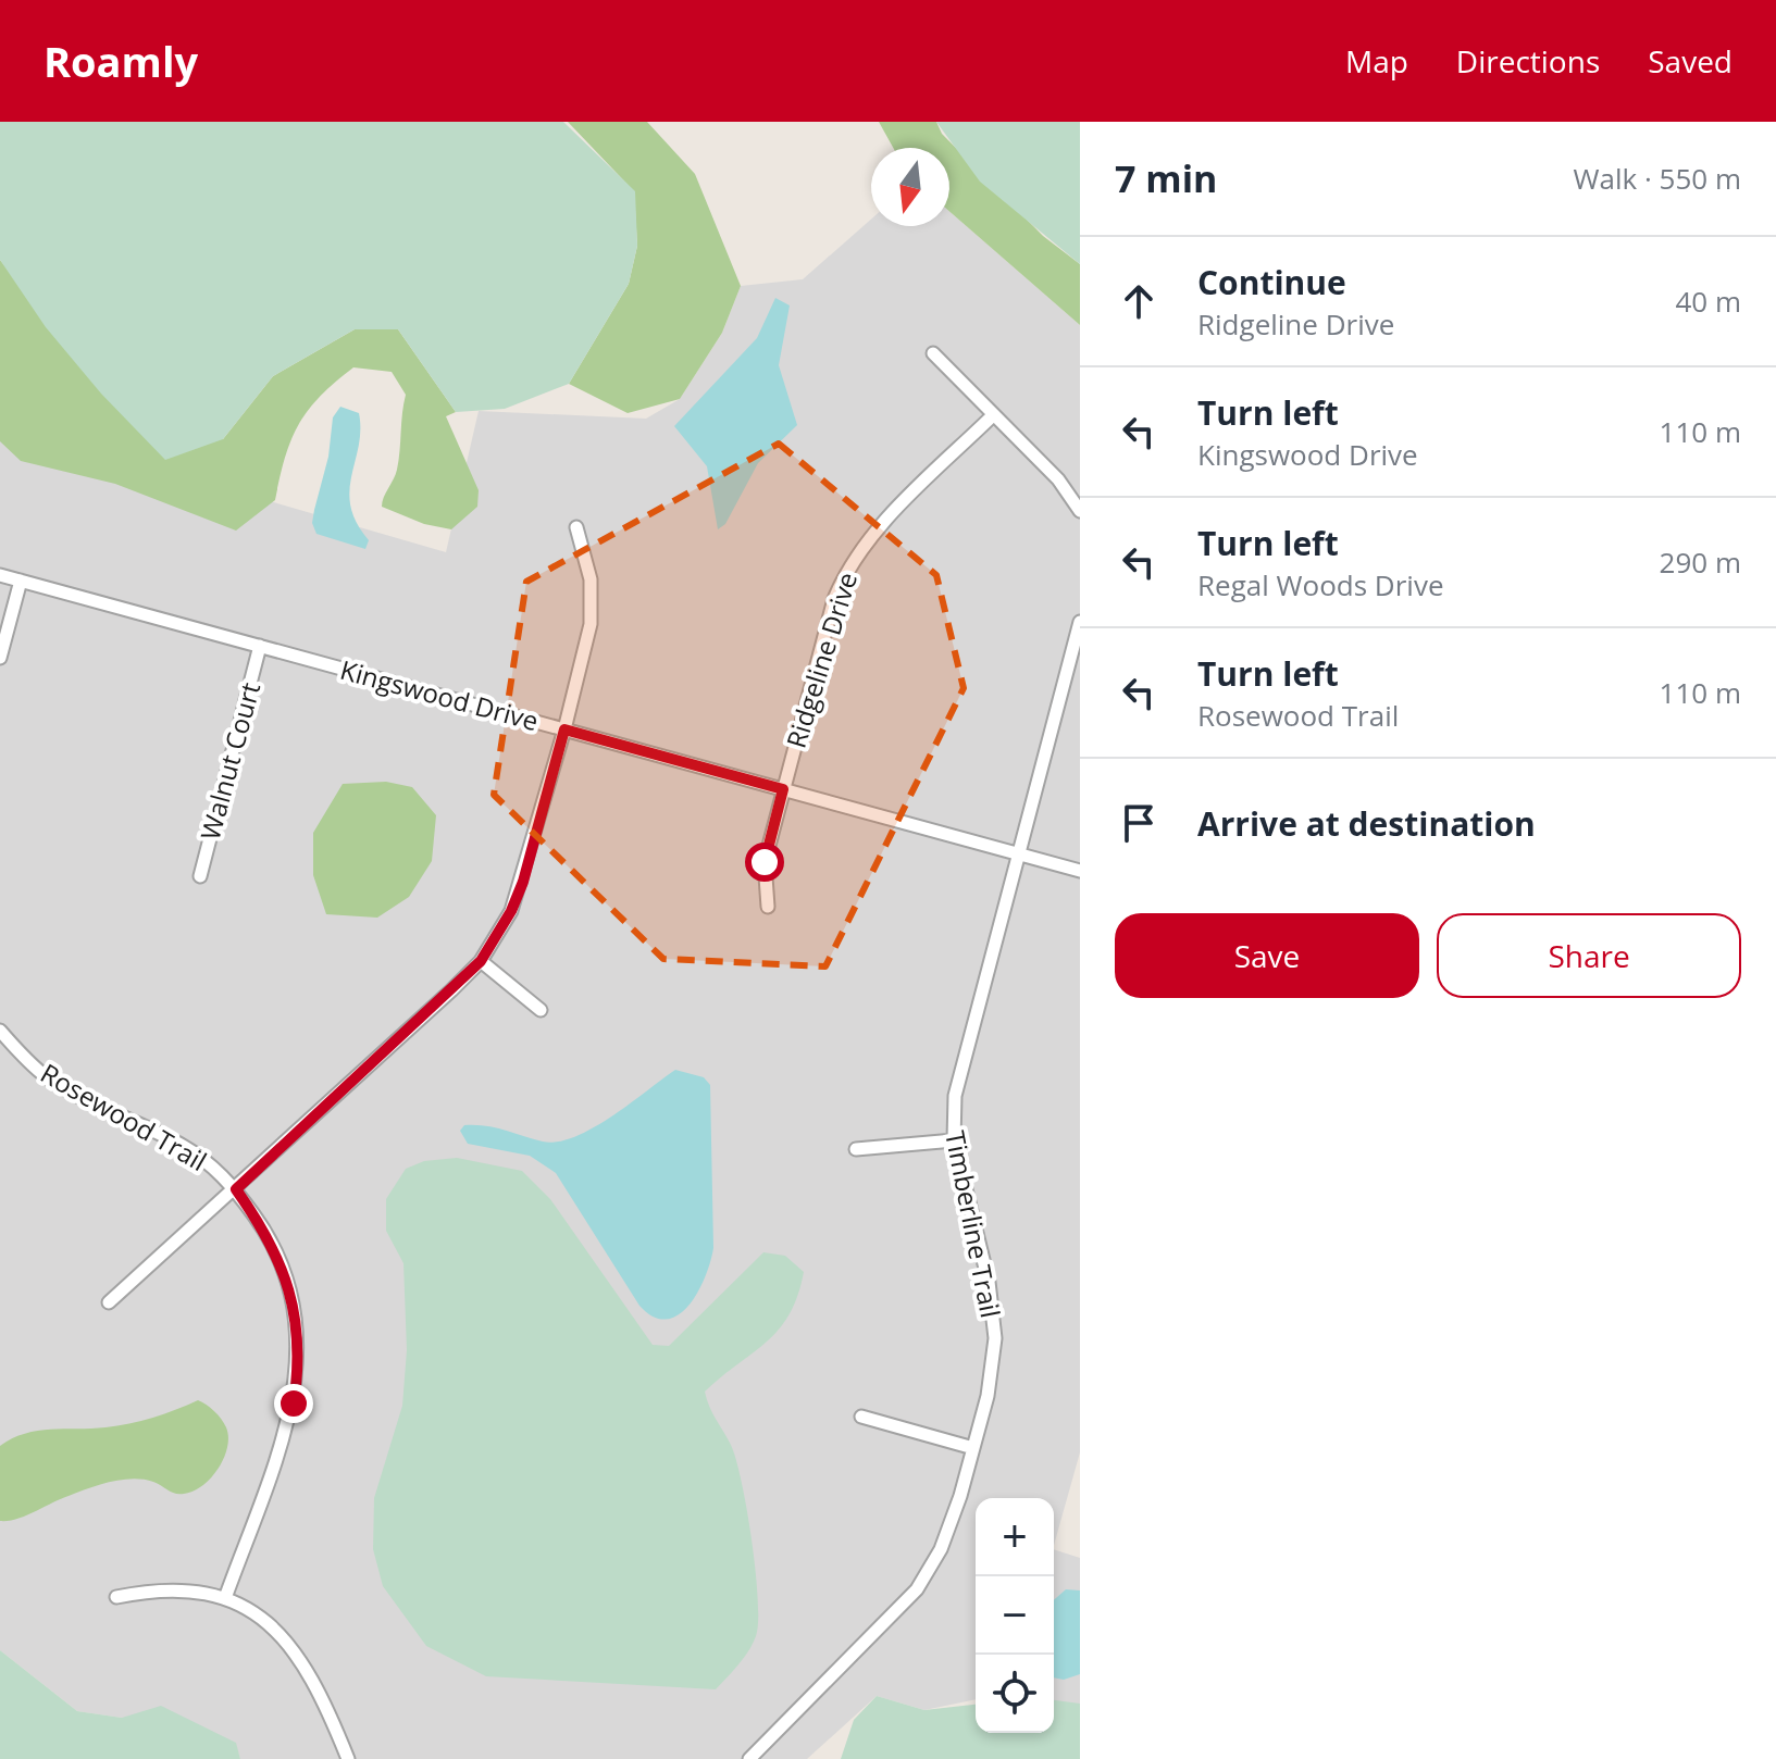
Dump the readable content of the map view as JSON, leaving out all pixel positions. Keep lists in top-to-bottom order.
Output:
{
  "streets": {
    "street": [
      "Ridgeline Drive",
      "Kingswood Drive",
      "Walnut Court",
      "Rosewood Trail",
      "Timberline Trail"
    ]
  },
  "crossings": [
    ["Ridgeline Drive", "Kingswood Drive"],
    ["Kingswood Drive", "Walnut Court"],
    ["Kingswood Drive", "Timberline Trail"]
  ],
  "north": "bottom",
  "page": {
    "header": "Roamly",
    "nav": ["Map", "Directions", "Saved"],
    "heading": ["7 min", "Walk · 550 m"],
    "list": [
      ["Continue", "Ridgeline Drive", "40 m"],
      ["Turn left", "Kingswood Drive", "110 m"],
      ["Turn left", "Regal Woods Drive", "290 m"],
      ["Turn left", "Rosewood Trail", "110 m"],
      "Arrive at destination"
    ],
    "buttons": ["Save", "Share"],
    "map_buttons": ["+", "−"]
  }
}
